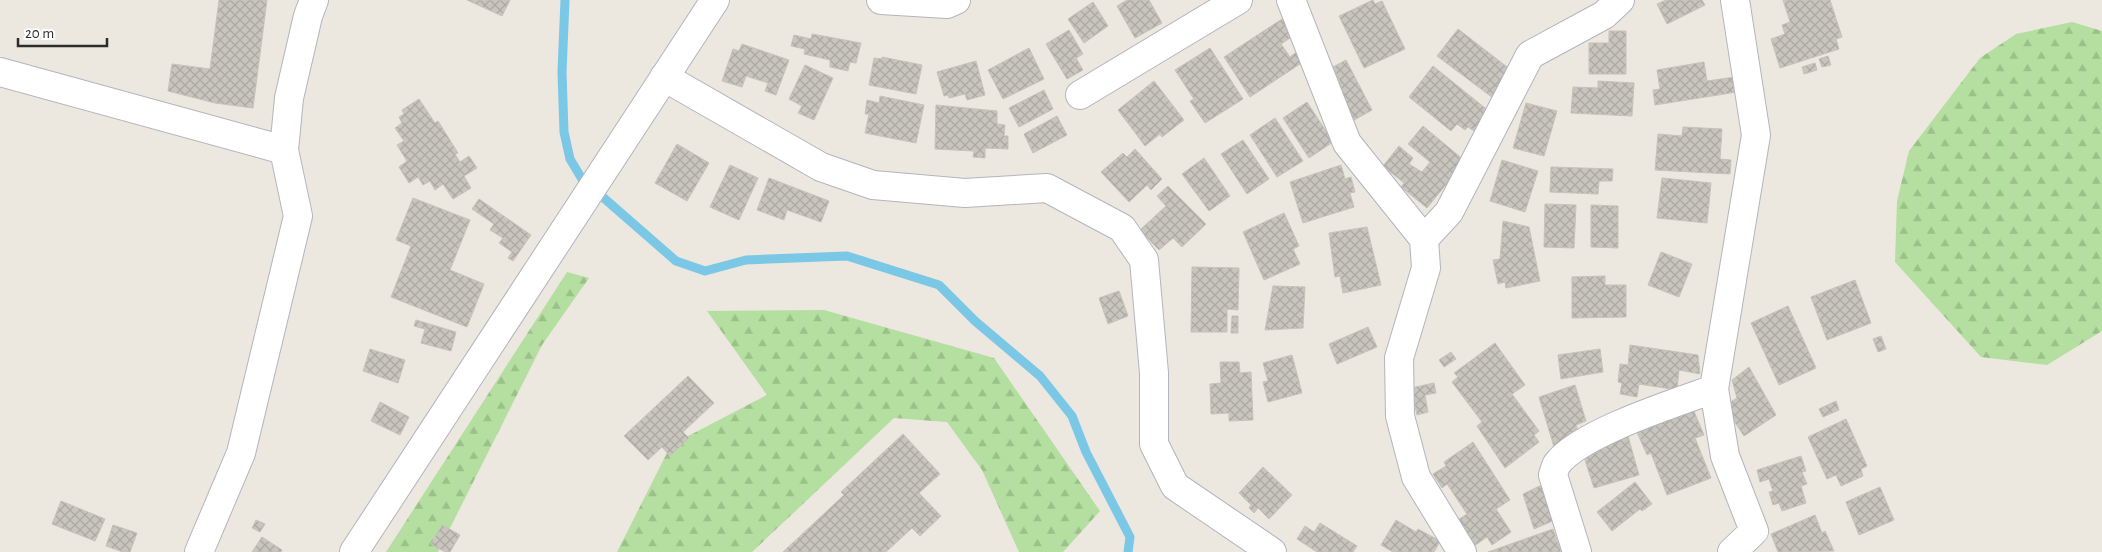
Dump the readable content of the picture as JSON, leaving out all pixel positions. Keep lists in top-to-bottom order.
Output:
{
  "scale_bar": "20 m"
}
